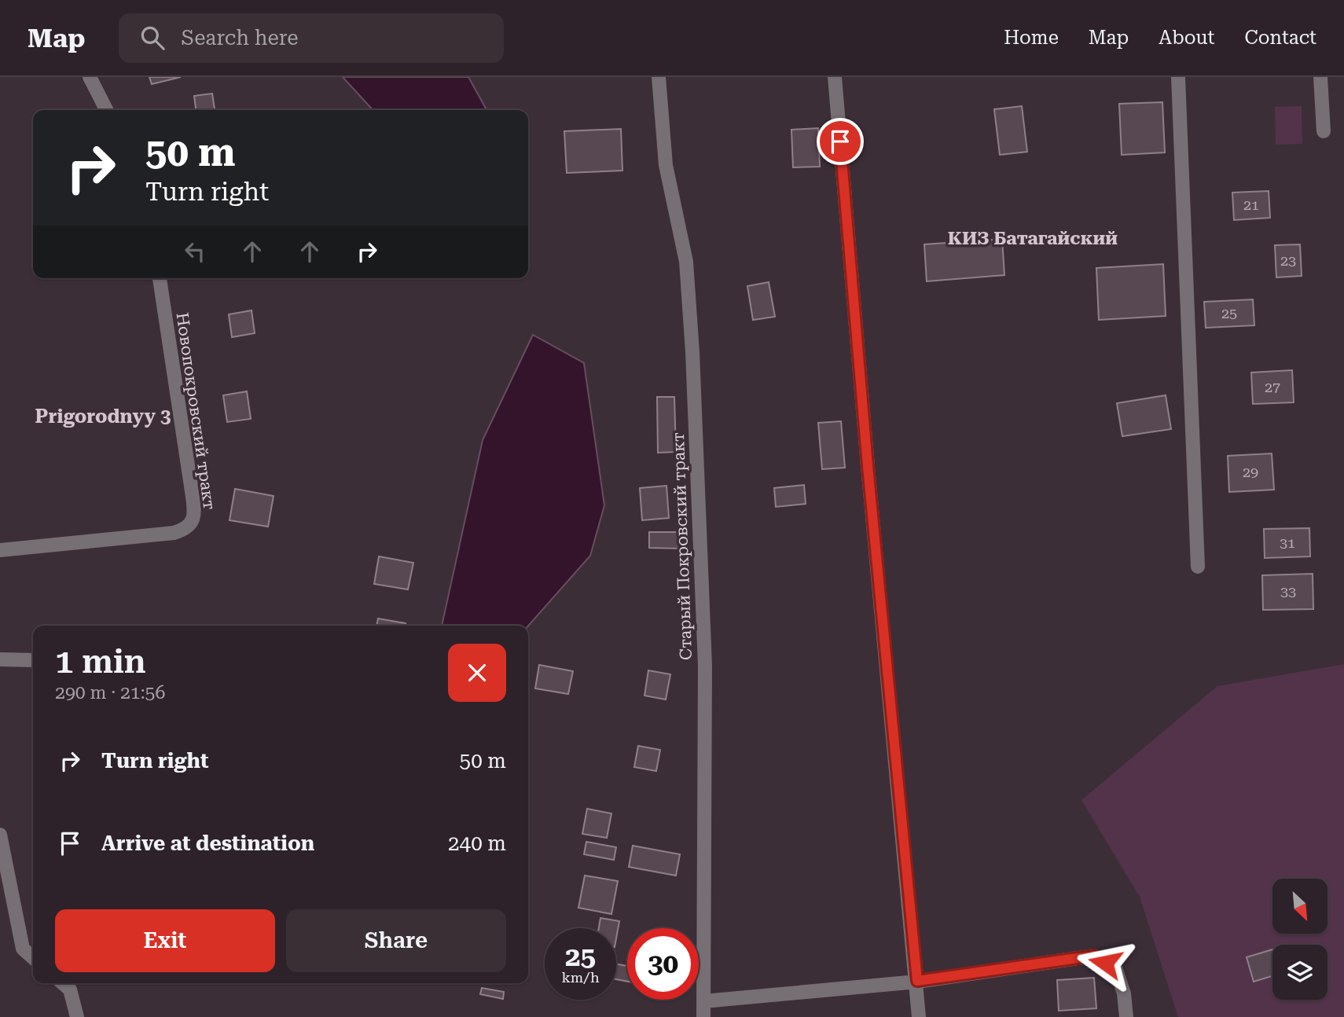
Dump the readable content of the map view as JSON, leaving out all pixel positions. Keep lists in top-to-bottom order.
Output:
{
  "streets": {
    "street": ["Новопокровский тракт", "Старый Покровский тракт"]
  },
  "districts": ["КИЗ Батагайский", "Prigorodnyy 3"],
  "house_numbers": [
    "21",
    "23",
    "25",
    "27",
    "29",
    "31",
    "33"
  ],
  "north": "bottom right",
  "page": {
    "header": "Map",
    "search": "Search here",
    "nav": [
      "Home",
      "Map",
      "About",
      "Contact"
    ],
    "turn": ["50 m", "Turn right"],
    "heading": ["1 min", "290 m · 21:56"],
    "list": [
      {
        "name": "Turn right",
        "value": "50 m"
      },
      {
        "name": "Arrive at destination",
        "value": "240 m"
      }
    ],
    "buttons": ["Exit", "Share"],
    "speed": "25 km/h",
    "limit": "30"
  }
}
